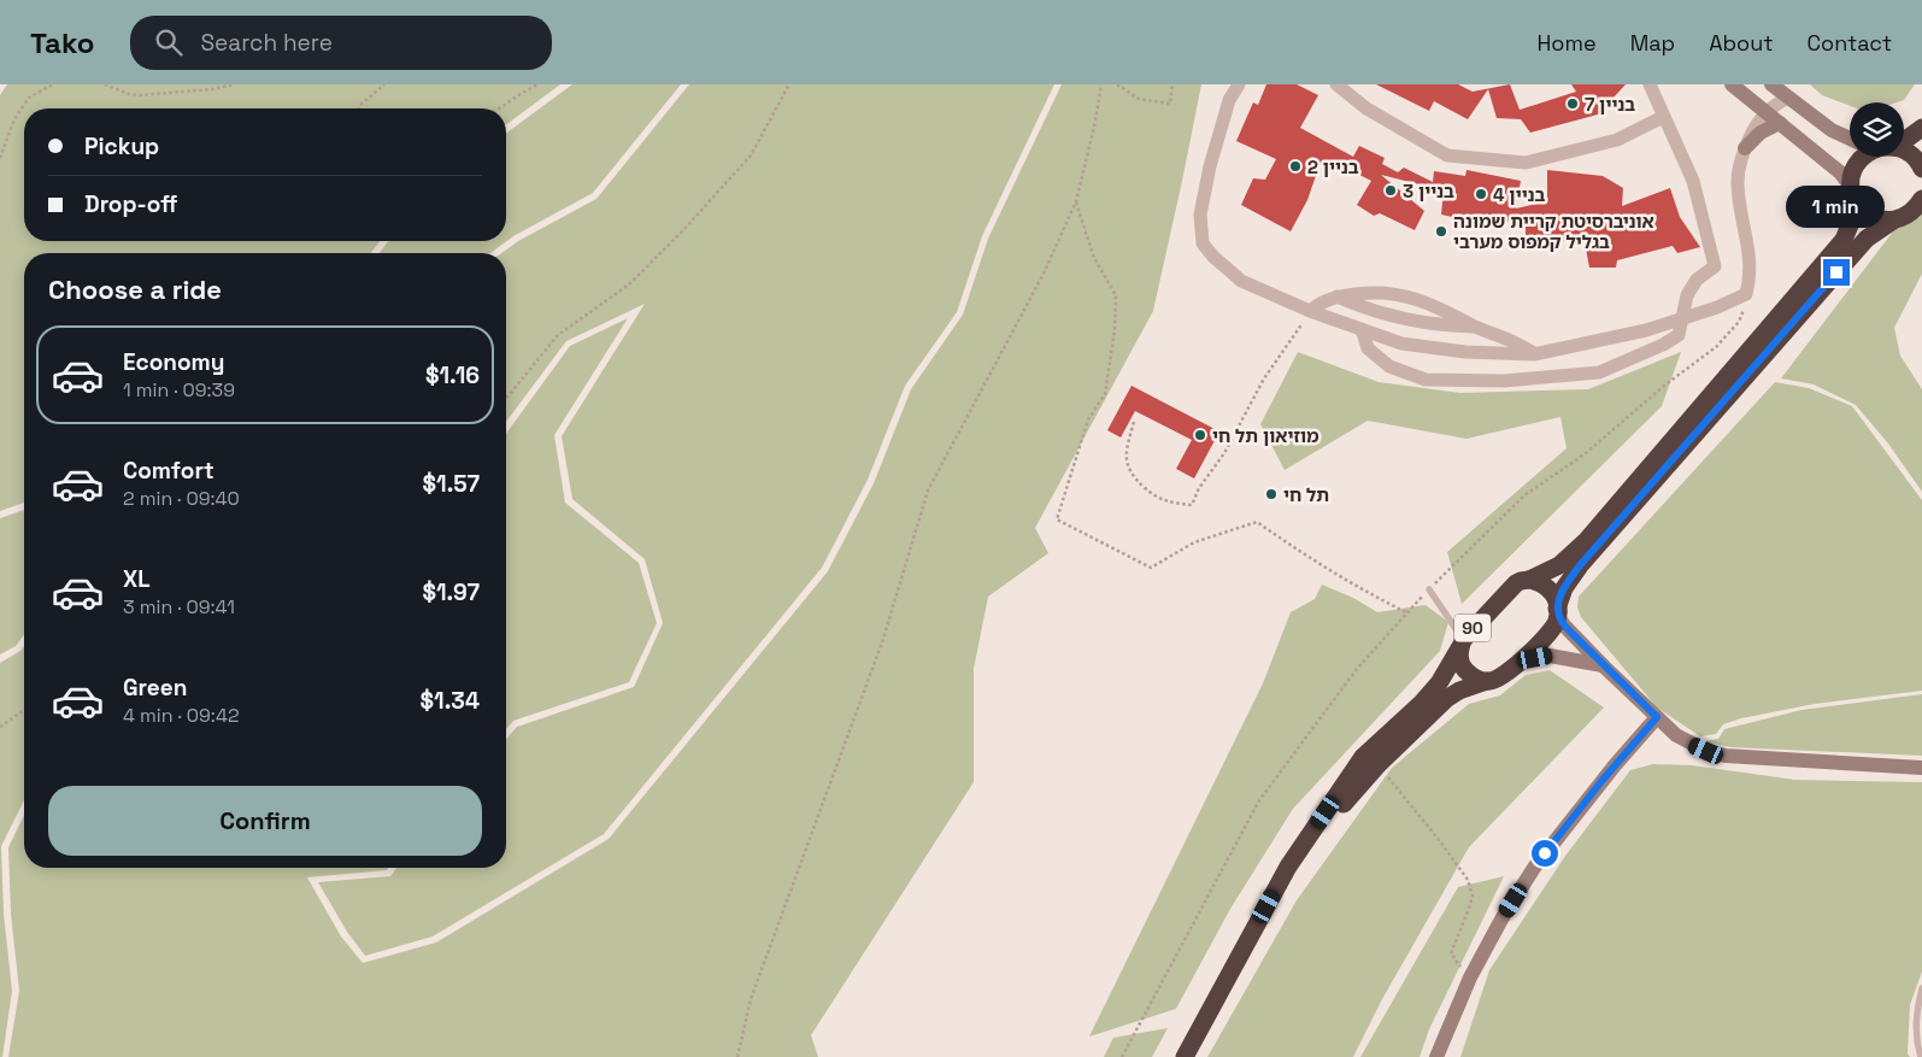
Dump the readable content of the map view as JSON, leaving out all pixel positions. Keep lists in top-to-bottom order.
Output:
{
  "streets": {
    "highway": ["90"]
  },
  "places": [
    "בניין 7",
    "בניין 2",
    "בניין 3",
    "בניין 4",
    "אוניברסיטת קריית שמונה בגליל קמפוס מערבי",
    "מוזיאון תל חי",
    "תל חי"
  ],
  "page": {
    "header": "Tako",
    "search": "Search here",
    "nav": [
      "Home",
      "Map",
      "About",
      "Contact"
    ],
    "banner": ["Pickup", "Drop-off"],
    "bubble": "1 min",
    "heading": "Choose a ride",
    "list": [
      {
        "name": "Economy",
        "note": "1 min · 09:39",
        "value": "$1.16"
      },
      {
        "name": "Comfort",
        "note": "2 min · 09:40",
        "value": "$1.57"
      },
      {
        "name": "XL",
        "note": "3 min · 09:41",
        "value": "$1.97"
      },
      {
        "name": "Green",
        "note": "4 min · 09:42",
        "value": "$1.34"
      }
    ],
    "buttons": "Confirm"
  }
}
